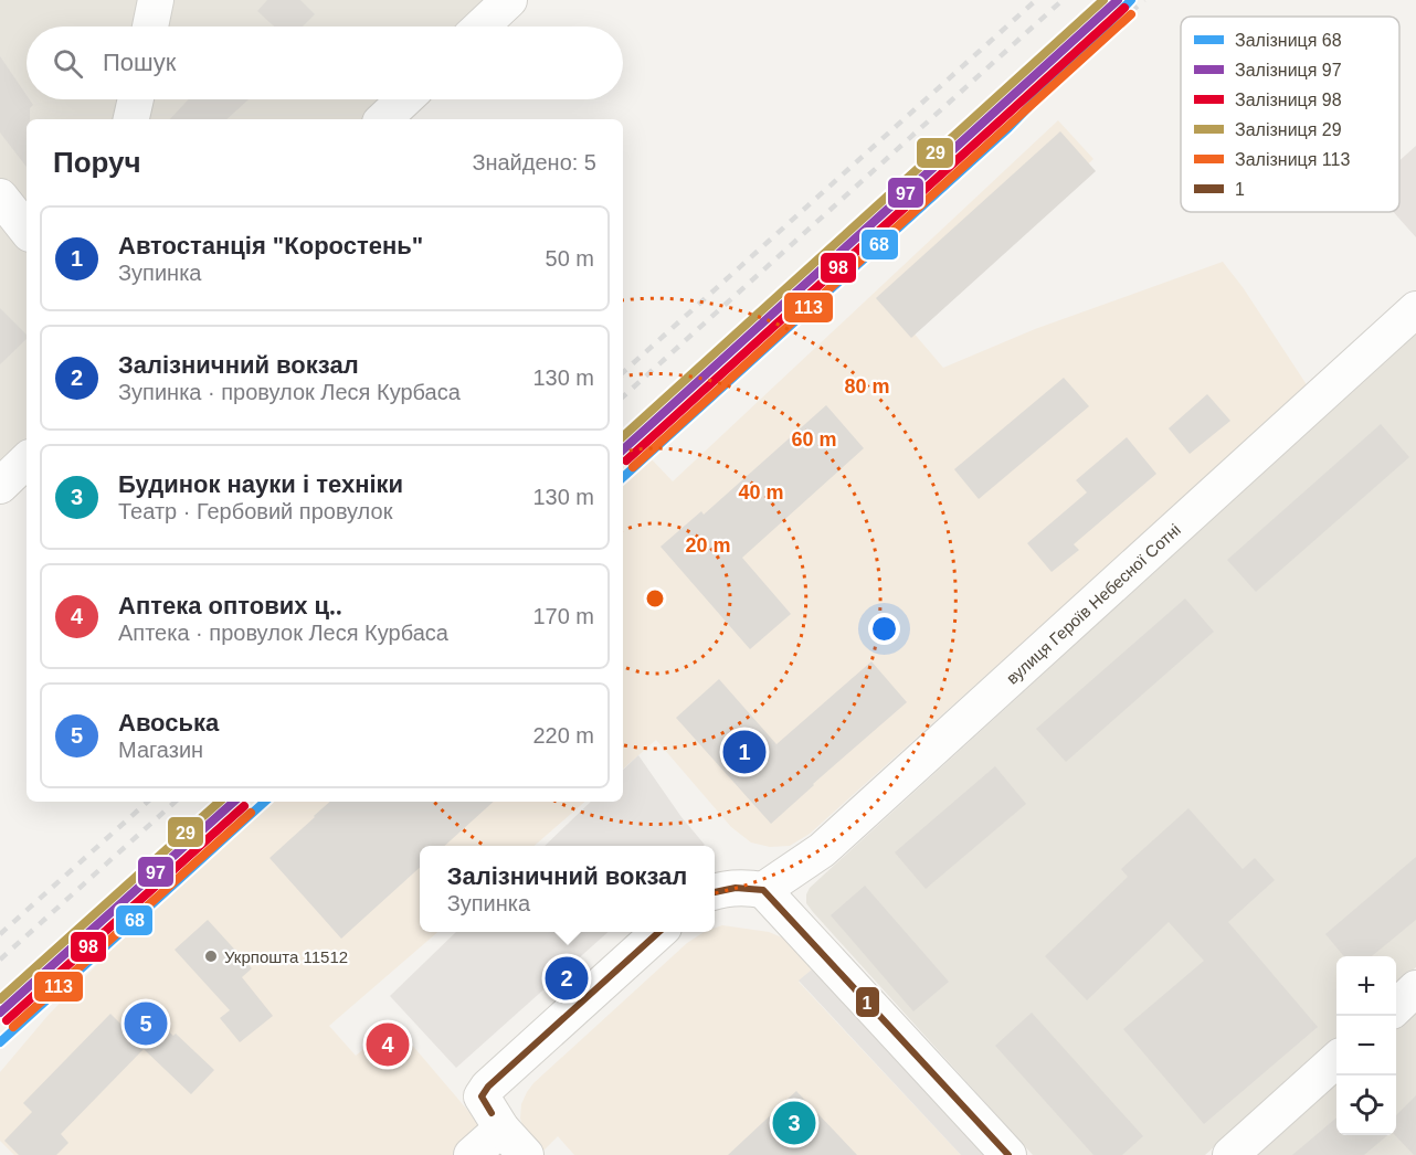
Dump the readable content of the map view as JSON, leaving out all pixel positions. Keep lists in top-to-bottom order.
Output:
{
  "streets": {
    "street": ["вулиця Героїв Небесної Сотні"]
  },
  "places": ["Укрпошта 11512"],
  "lines": [
    "rail line 68",
    "rail line 97",
    "rail line 29",
    "rail line 98",
    "rail line 113",
    "transit line 1"
  ],
  "legend": [
    "Залізниця 68",
    "Залізниця 97",
    "Залізниця 98",
    "Залізниця 29",
    "Залізниця 113",
    "1"
  ],
  "page": {
    "search": "Пошук",
    "heading": ["Поруч", "Знайдено: 5"],
    "list": [
      {
        "mark": "1",
        "name": "Автостанція \"Коростень\"",
        "note": "Зупинка",
        "value": "50 m"
      },
      {
        "mark": "2",
        "name": "Залізничний вокзал",
        "note": "Зупинка · провулок Леся Курбаса",
        "value": "130 m"
      },
      {
        "mark": "3",
        "name": "Будинок науки і техніки",
        "note": "Театр · Гербовий провулок",
        "value": "130 m"
      },
      {
        "mark": "4",
        "name": "Аптека оптових ц‥",
        "note": "Аптека · провулок Леся Курбаса",
        "value": "170 m"
      },
      {
        "mark": "5",
        "name": "Авоська",
        "note": "Магазин",
        "value": "220 m"
      }
    ],
    "pins": [
      "1",
      "2",
      "5",
      "4",
      "3"
    ],
    "popup": ["Залізничний вокзал", "Зупинка"],
    "map_buttons": ["+", "−"]
  },
  "rings": [
    "80 m",
    "60 m",
    "40 m",
    "20 m"
  ]
}
